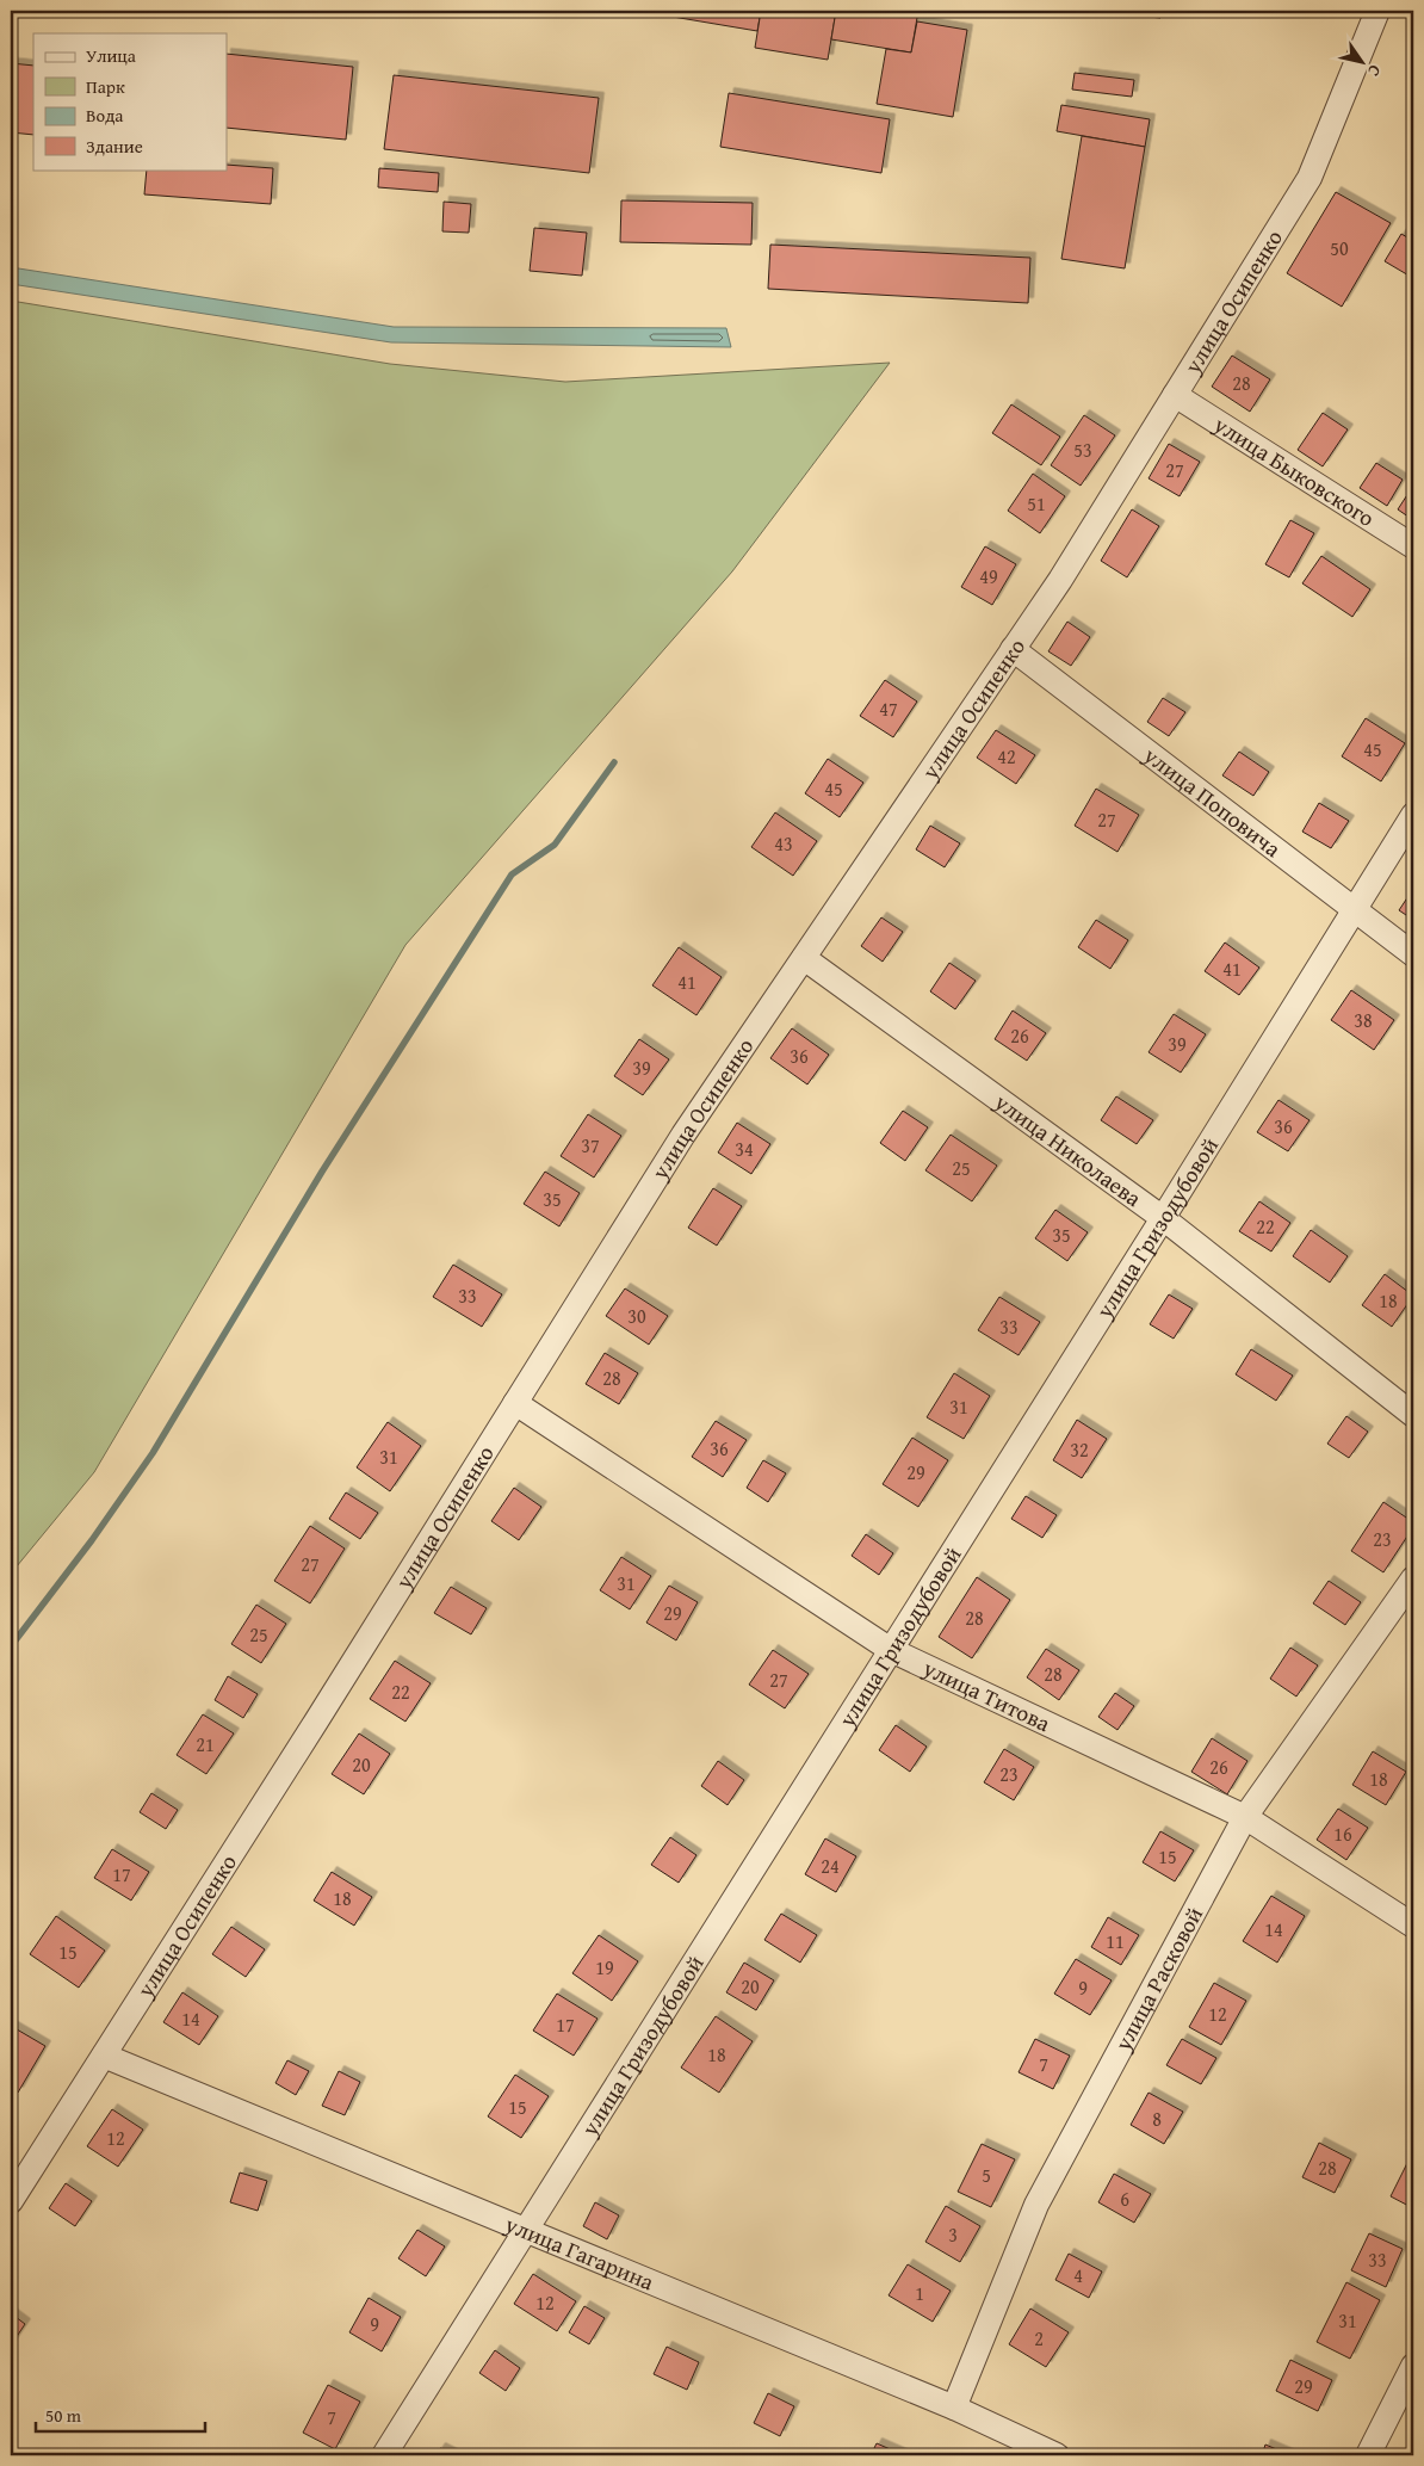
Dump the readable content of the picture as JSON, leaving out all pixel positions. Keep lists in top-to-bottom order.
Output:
{
  "streets": {
    "street": [
      "улица Осипенко",
      "улица Быковского",
      "улица Поповича",
      "улица Николаева",
      "улица Гризодубовой",
      "улица Титова",
      "улица Расковой",
      "улица Гагарина"
    ]
  },
  "crossings": [
    ["улица Осипенко", "улица Быковского"],
    ["улица Осипенко", "улица Поповича"],
    ["улица Осипенко", "улица Николаева"],
    ["улица Осипенко", "улица Титова"],
    ["улица Осипенко", "улица Гагарина"],
    ["улица Поповича", "улица Гризодубовой"],
    ["улица Николаева", "улица Гризодубовой"],
    ["улица Гризодубовой", "улица Титова"],
    ["улица Гризодубовой", "улица Гагарина"],
    ["улица Титова", "улица Расковой"],
    ["улица Расковой", "улица Гагарина"]
  ],
  "house_numbers": [
    "50",
    "28",
    "53",
    "27",
    "51",
    "49",
    "47",
    "45",
    "42",
    "45",
    "27",
    "43",
    "41",
    "41",
    "38",
    "26",
    "39",
    "36",
    "39",
    "36",
    "37",
    "34",
    "25",
    "35",
    "22",
    "35",
    "33",
    "18",
    "30",
    "33",
    "28",
    "31",
    "36",
    "32",
    "31",
    "29",
    "23",
    "27",
    "31",
    "29",
    "28",
    "25",
    "28",
    "27",
    "22",
    "21",
    "20",
    "26",
    "23",
    "18",
    "16",
    "15",
    "24",
    "17",
    "18",
    "14",
    "11",
    "15",
    "19",
    "20",
    "9",
    "12",
    "14",
    "17",
    "18",
    "7",
    "15",
    "8",
    "12",
    "28",
    "5",
    "6",
    "3",
    "33",
    "4",
    "1",
    "12",
    "31",
    "9",
    "2",
    "29",
    "7"
  ],
  "legend": [
    "Улица",
    "Парк",
    "Вода",
    "Здание"
  ],
  "scale_bar": "50 m",
  "north": "bottom right"
}
